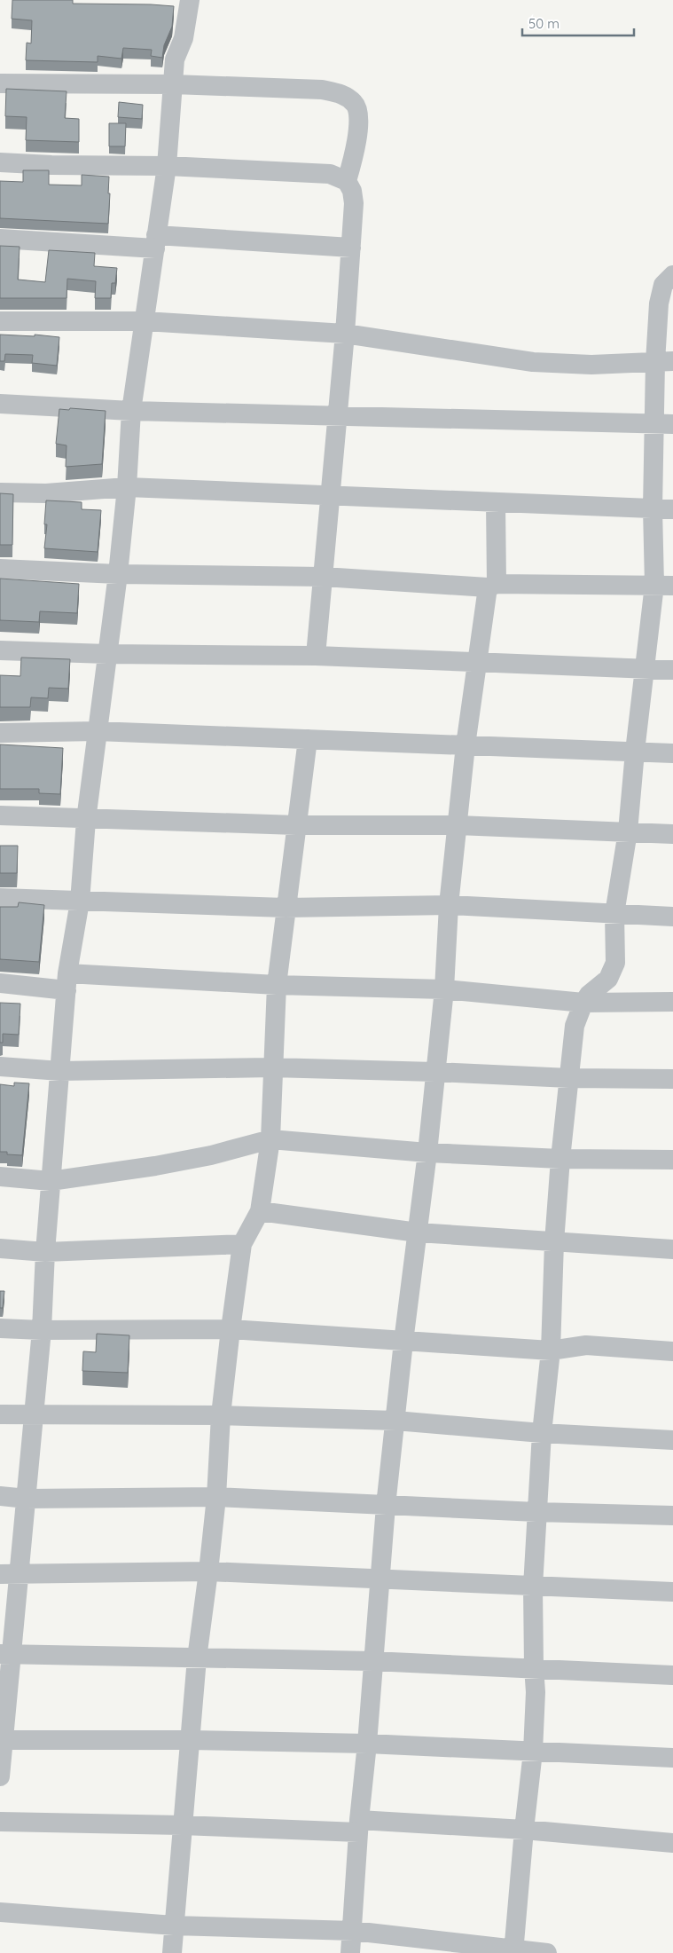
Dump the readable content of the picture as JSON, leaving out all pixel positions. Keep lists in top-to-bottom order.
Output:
{
  "scale_bar": "50 m"
}
